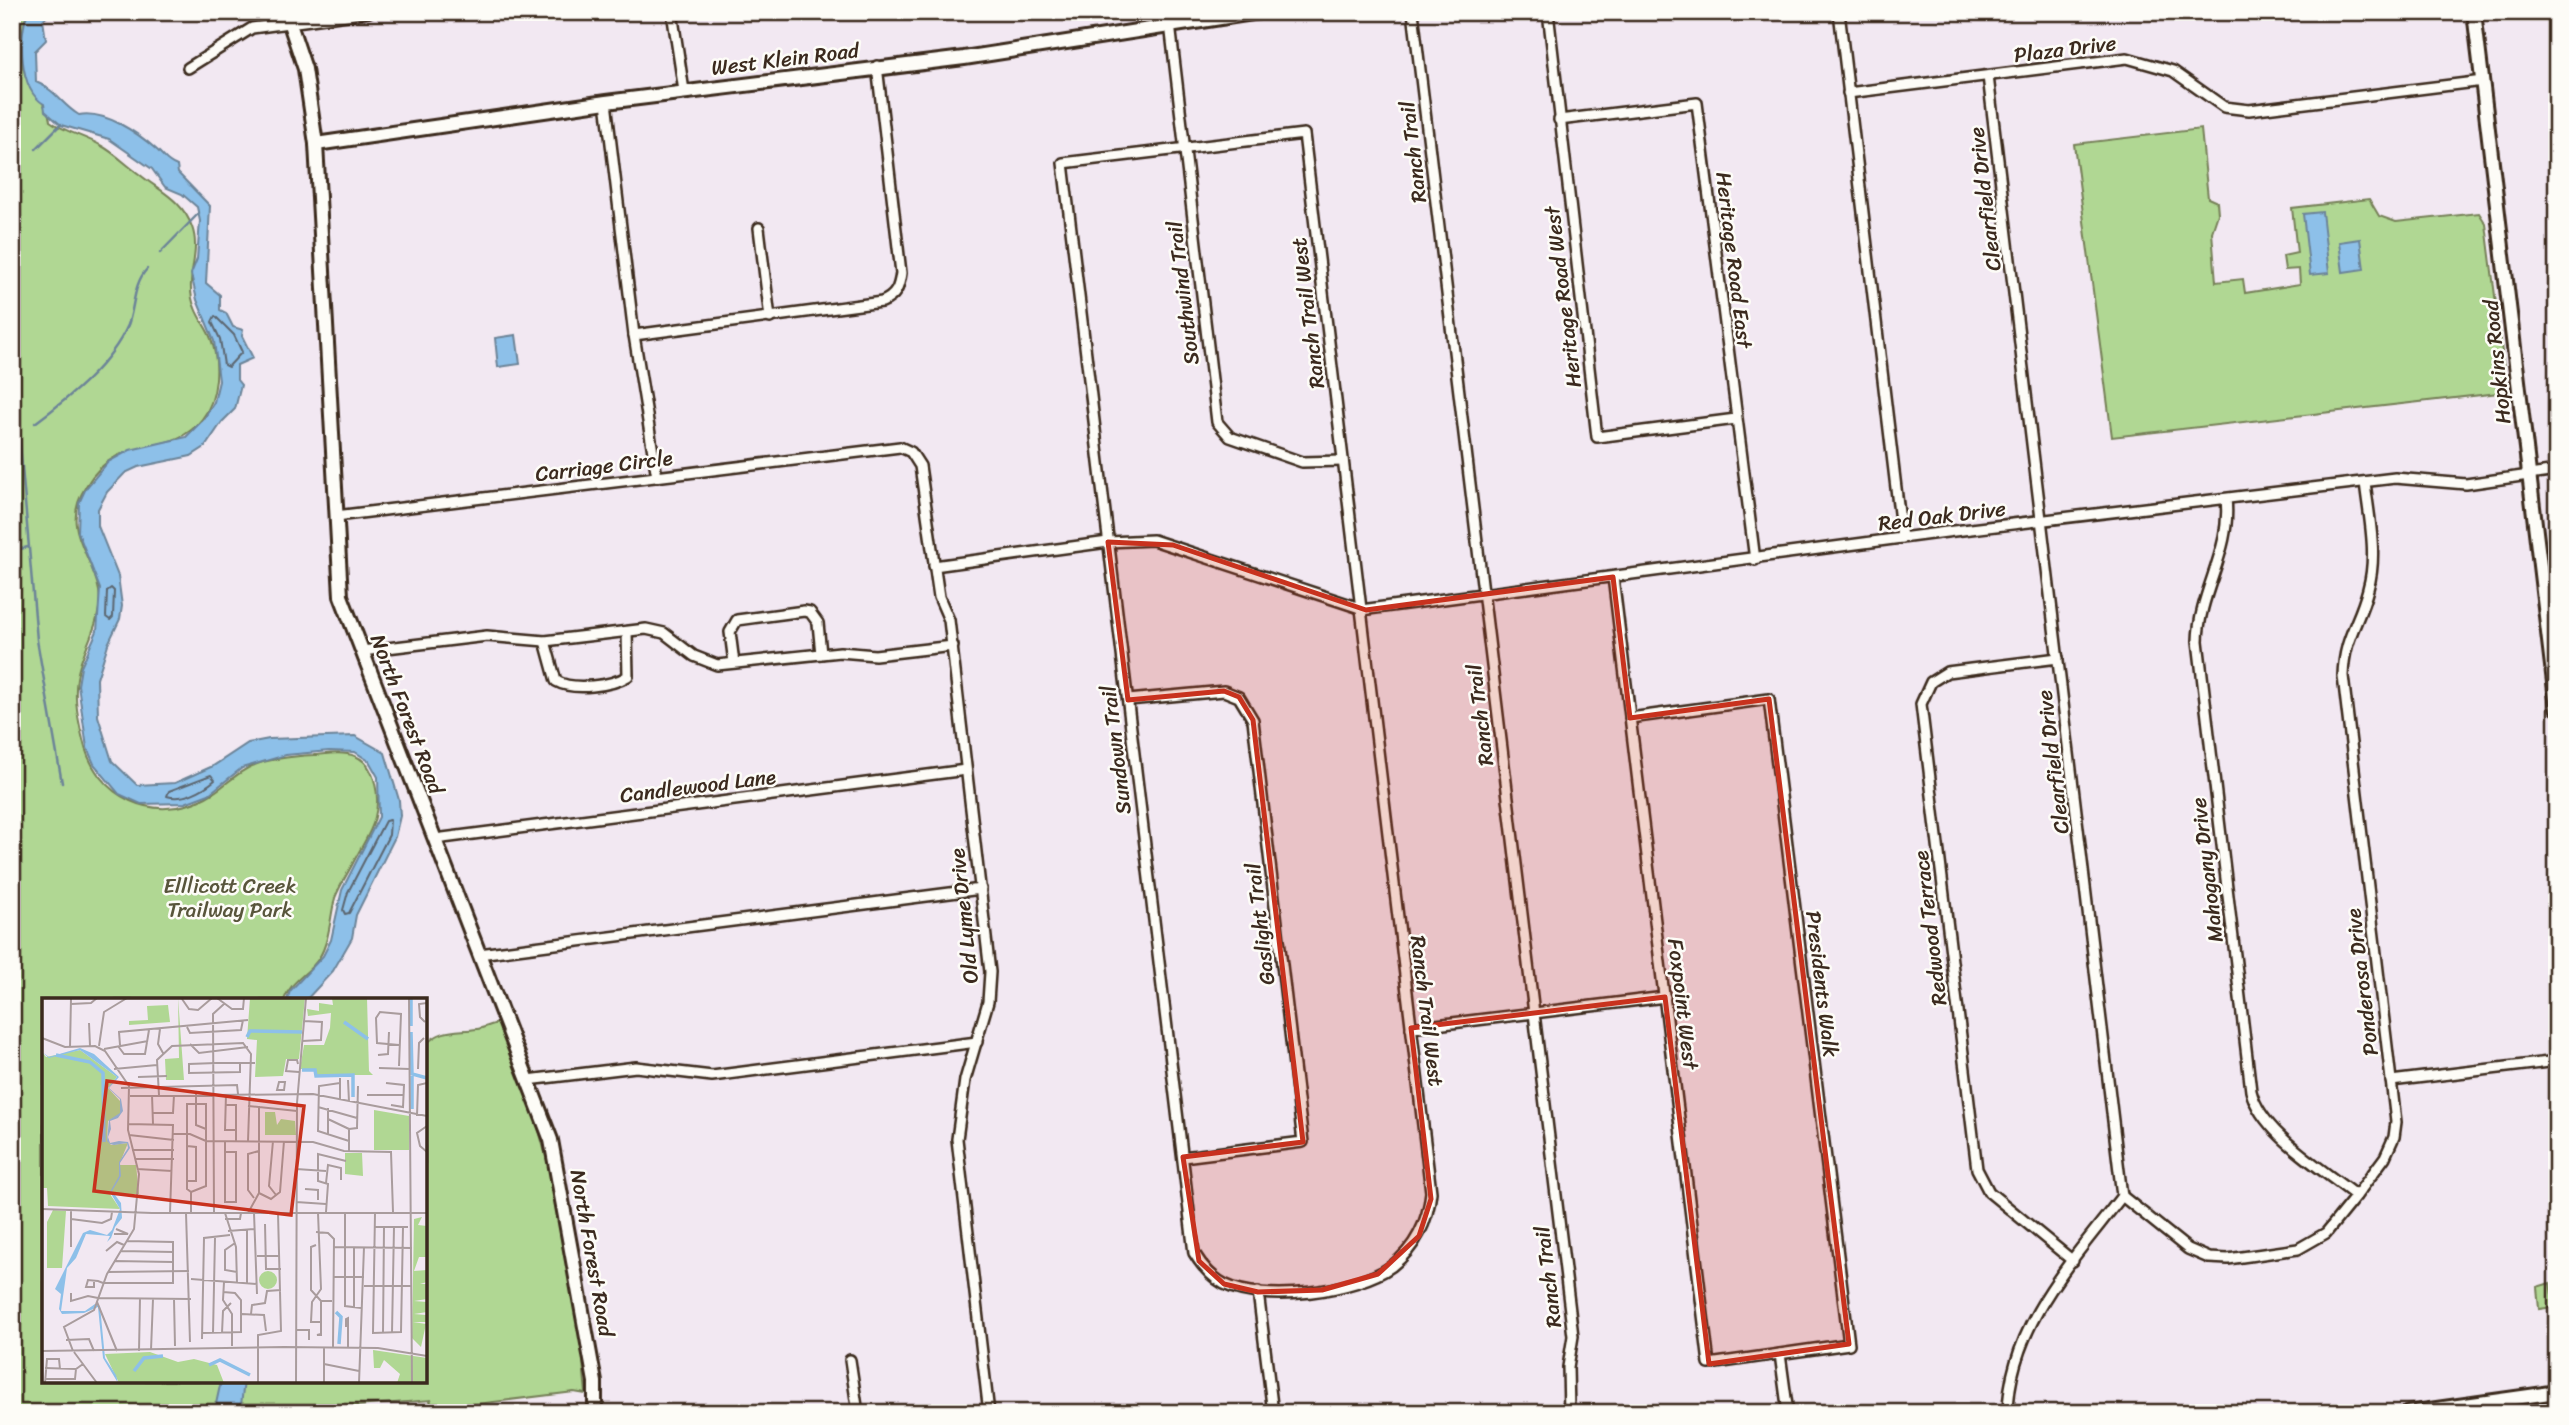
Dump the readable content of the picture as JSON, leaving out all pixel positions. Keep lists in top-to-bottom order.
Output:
{
  "streets": {
    "street": [
      "Plaza Drive",
      "West Klein Road",
      "Ranch Trail",
      "Clearfield Drive",
      "Heritage Road East",
      "Southwind Trail",
      "Heritage Road West",
      "Ranch Trail West",
      "Hopkins Road",
      "Carriage Circle",
      "Red Oak Drive",
      "North Forest Road",
      "Sundown Trail",
      "Candlewood Lane",
      "Mahogany Drive",
      "Old Lyme Drive",
      "Gaslight Trail",
      "Redwood Terrace",
      "Ponderosa Drive",
      "Presidents Walk",
      "Foxpoint West"
    ]
  },
  "crossings": [
    ["Plaza Drive", "Clearfield Drive"],
    ["Plaza Drive", "Hopkins Road"],
    ["West Klein Road", "Southwind Trail"],
    ["West Klein Road", "North Forest Road"],
    ["Ranch Trail", "Red Oak Drive"],
    ["Clearfield Drive", "Red Oak Drive"],
    ["Clearfield Drive", "Redwood Terrace"],
    ["Clearfield Drive", "Ponderosa Drive"],
    ["Heritage Road East", "Heritage Road West"],
    ["Heritage Road East", "Red Oak Drive"],
    ["Southwind Trail", "Ranch Trail West"],
    ["Southwind Trail", "Sundown Trail"],
    ["Ranch Trail West", "Red Oak Drive"],
    ["Ranch Trail West", "Sundown Trail"],
    ["Hopkins Road", "Red Oak Drive"],
    ["Carriage Circle", "North Forest Road"],
    ["Carriage Circle", "Old Lyme Drive"],
    ["Red Oak Drive", "Sundown Trail"],
    ["Red Oak Drive", "Mahogany Drive"],
    ["Red Oak Drive", "Old Lyme Drive"],
    ["Red Oak Drive", "Ponderosa Drive"],
    ["Red Oak Drive", "Foxpoint West"],
    ["North Forest Road", "Candlewood Lane"],
    ["Sundown Trail", "Gaslight Trail"],
    ["Candlewood Lane", "Old Lyme Drive"],
    ["Mahogany Drive", "Ponderosa Drive"],
    ["Presidents Walk", "Foxpoint West"]
  ],
  "parks": ["Elllicott Creek Trailway Park"]
}
